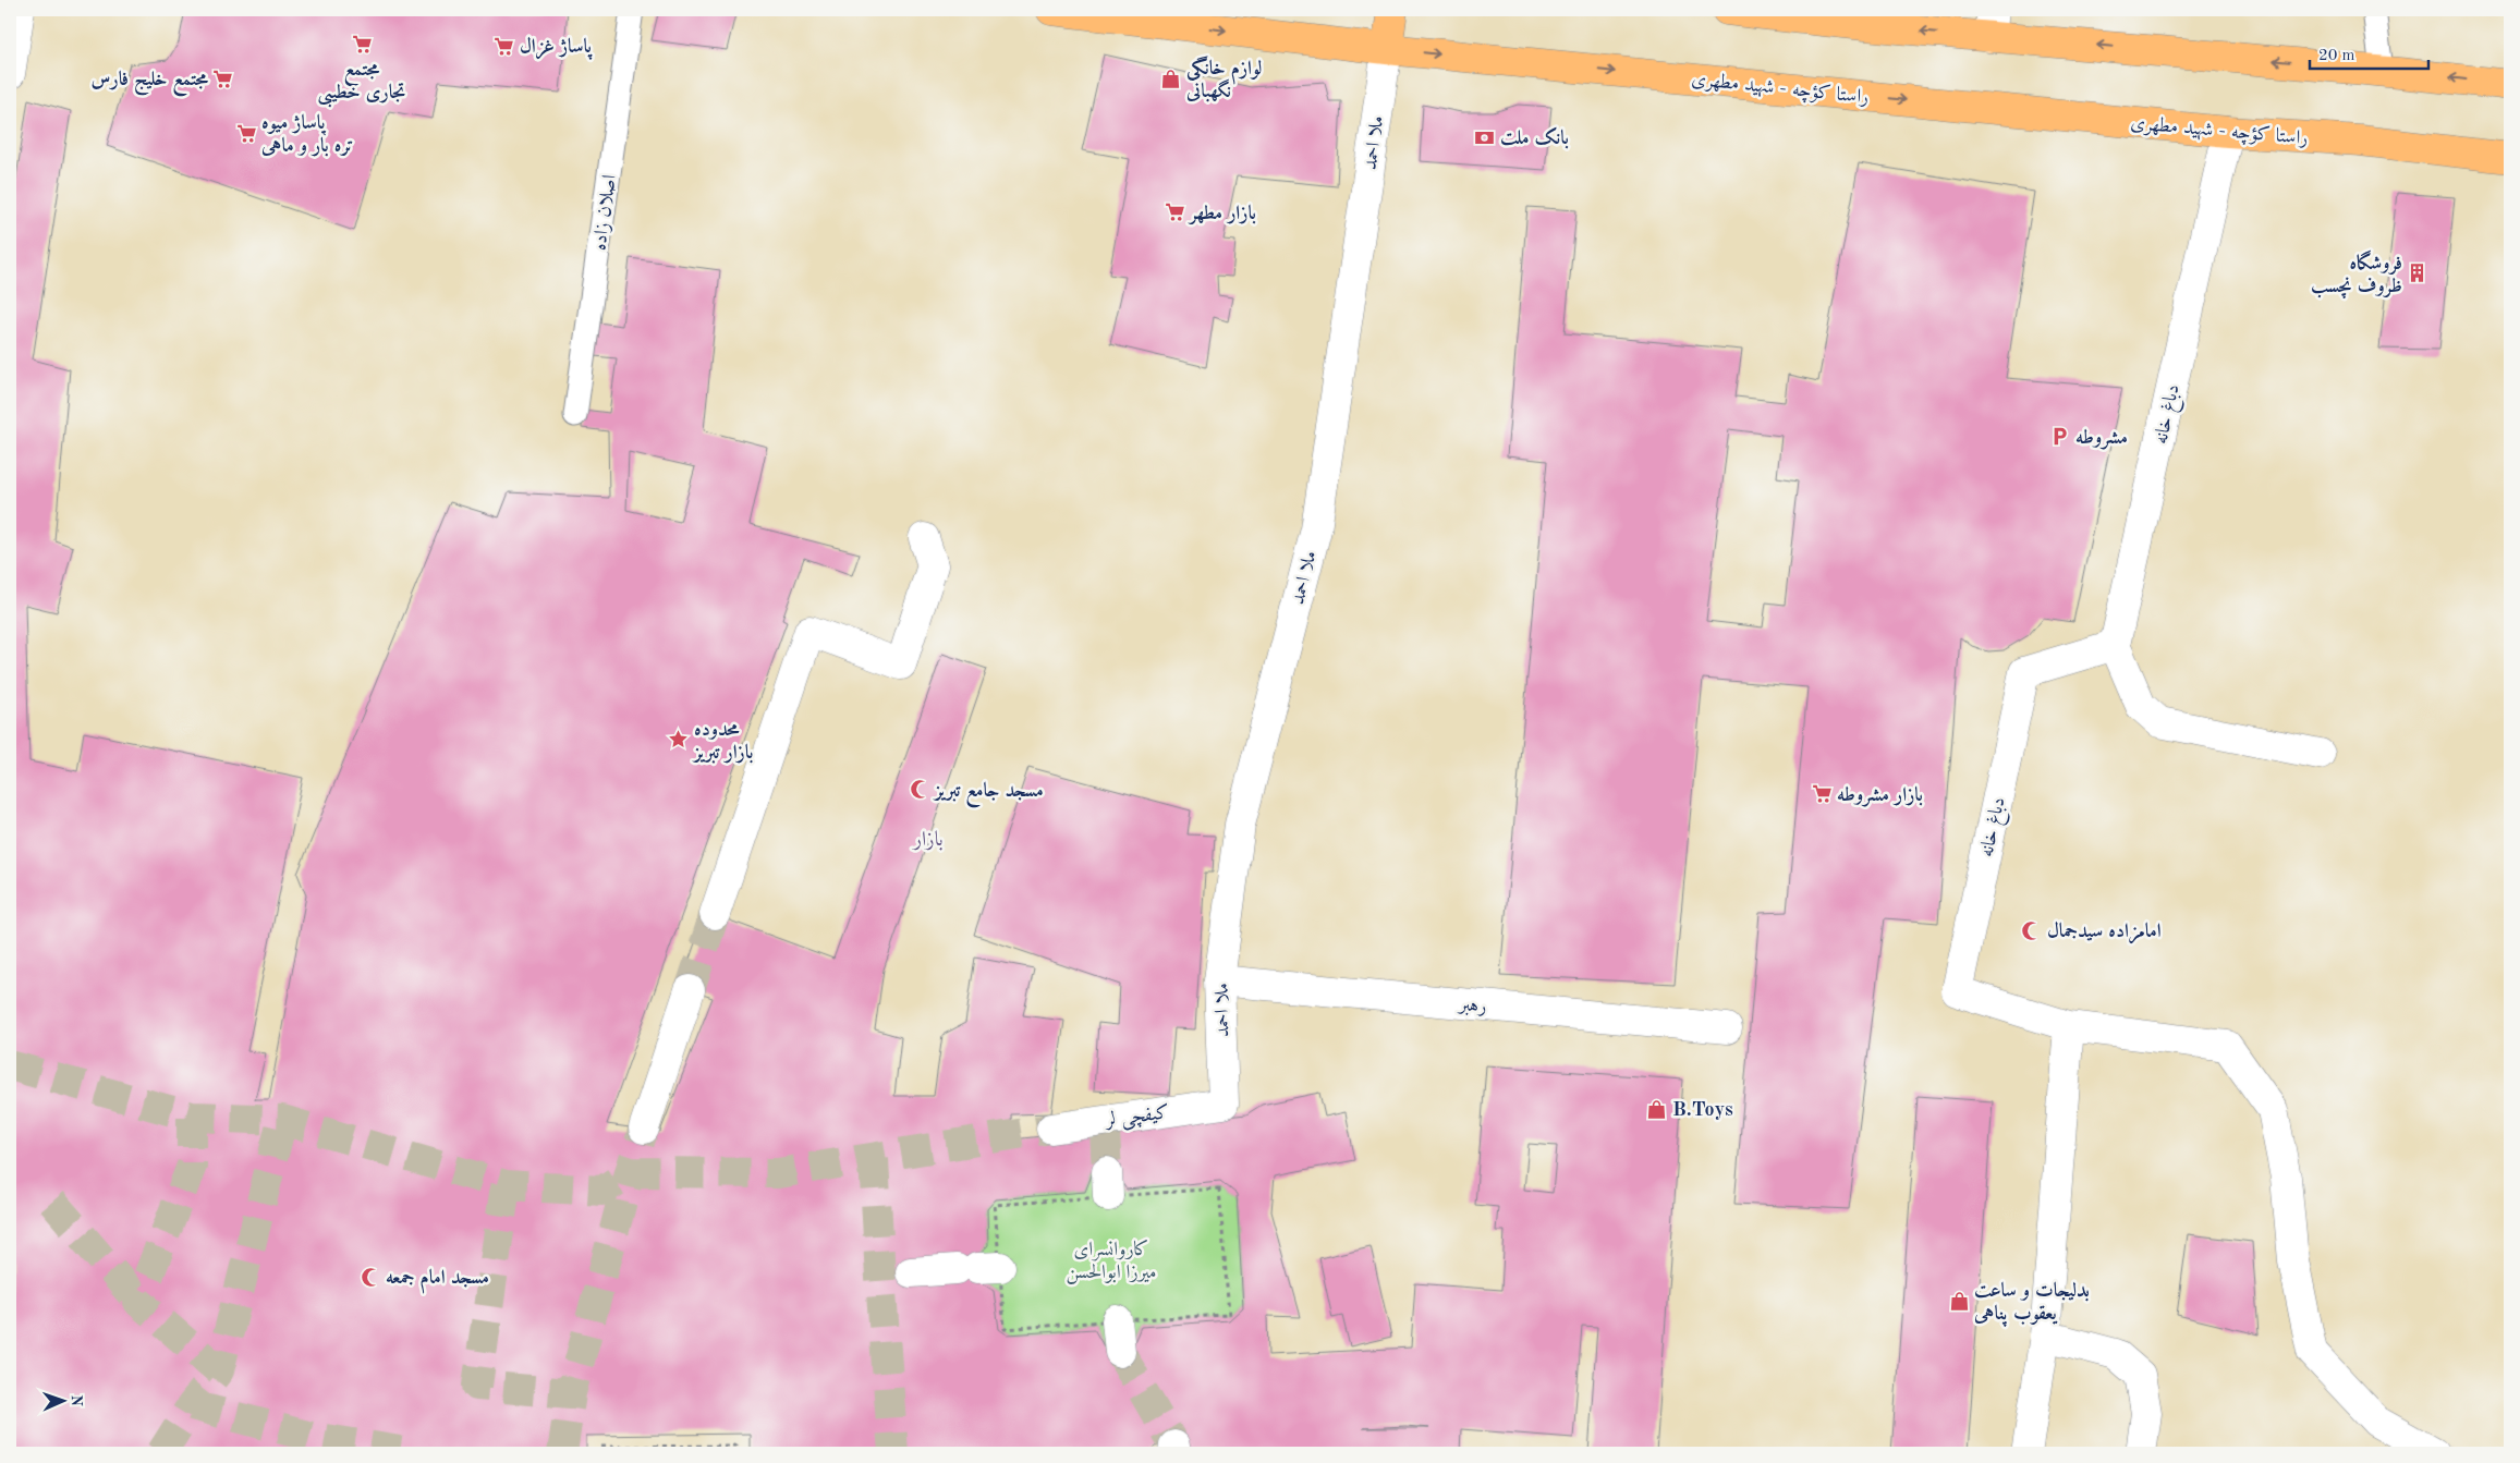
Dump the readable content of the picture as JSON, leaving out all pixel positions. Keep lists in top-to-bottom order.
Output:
{
  "streets": {
    "main road": ["راستا کؤچه - شهید مطهری"],
    "street": [
      "ملا احمد",
      "دباغ خانه",
      "رهبر",
      "کیفچی لر"
    ],
    "lane": ["اصلان زاده"]
  },
  "crossings": [
    ["راستا کؤچه - شهید مطهری", "ملا احمد"],
    ["راستا کؤچه - شهید مطهری", "دباغ خانه"],
    ["ملا احمد", "رهبر"],
    ["ملا احمد", "کیفچی لر"]
  ],
  "districts": ["بازار"],
  "parks": ["کاروانسرای میرزا ابوالحسن"],
  "places": {
    "supermarket": [
      "مجتمع تجاری خطیبی",
      "پاساژ غزال",
      "مجتمع خلیج فارس",
      "پاساژ میوه تره بار و ماهی",
      "بازار مطهر",
      "بازار مشروطه"
    ],
    "shop": ["لوازم خانگی نگهبانی", "B.Toys", "بدلیجات و ساعت یعقوب پناهی"],
    "bank": ["بانک ملت"],
    "building": ["فروشگاه ظروف نچسب"],
    "parking": ["مشروطه"],
    "place": ["محدوده بازار تبریز"],
    "mosque": ["مسجد جامع تبریز", "امامزاده سیدجمال", "مسجد امام جمعه"]
  },
  "scale_bar": "20 m",
  "north": "right"
}
